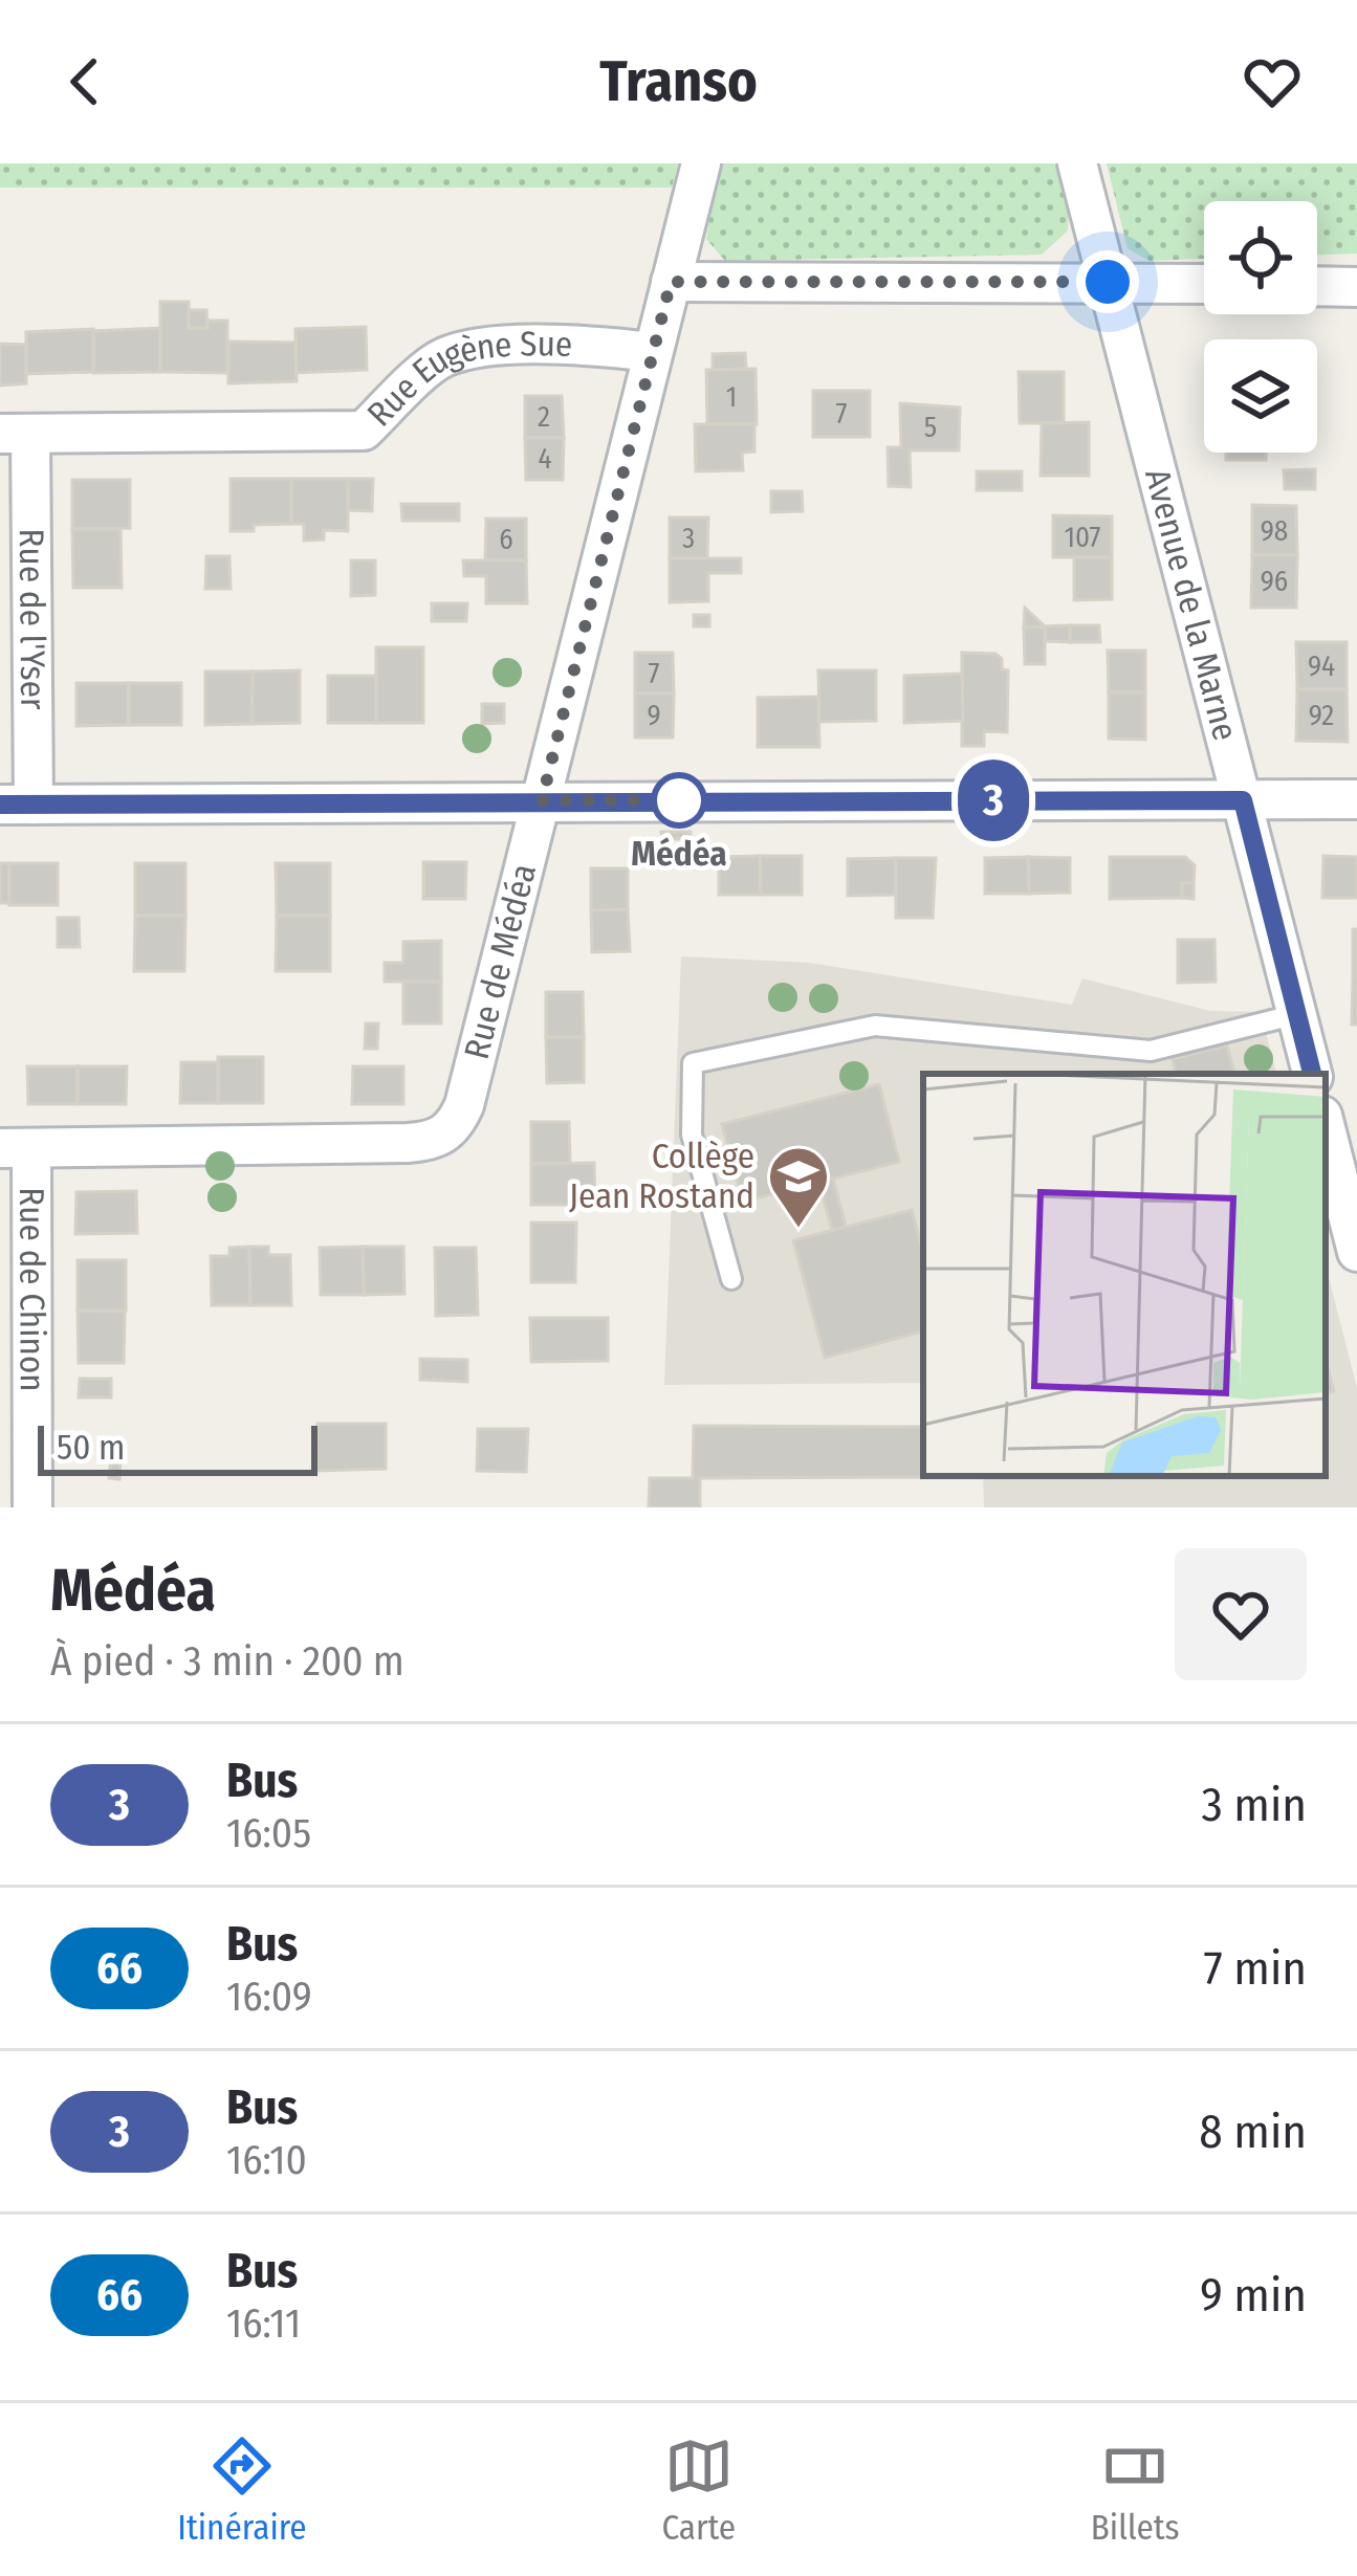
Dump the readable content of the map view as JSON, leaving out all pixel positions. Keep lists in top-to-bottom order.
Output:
{
  "streets": {
    "street": [
      "Rue Eugène Sue",
      "Avenue de la Marne",
      "Rue de l'Yser",
      "Rue de Médéa",
      "Rue de Chinon"
    ]
  },
  "crossings": [
    ["Rue Eugène Sue", "Rue de l'Yser"],
    ["Rue Eugène Sue", "Rue de Médéa"],
    ["Rue de Médéa", "Rue de Chinon"]
  ],
  "places": {
    "other": ["Médéa"],
    "school or university": ["Collège Jean Rostand"]
  },
  "lines": ["bus line 3"],
  "house_numbers": [
    "1",
    "7",
    "2",
    "5",
    "4",
    "98",
    "107",
    "3",
    "6",
    "96",
    "94",
    "7",
    "9",
    "92"
  ],
  "scale_bar": "50 m",
  "page": {
    "header": "Transo",
    "on_map": "3",
    "scale": "50 m",
    "heading": ["Médéa", "À pied · 3 min · 200 m"],
    "list": [
      {
        "mark": "3",
        "name": "Bus",
        "note": "16:05",
        "value": "3 min"
      },
      {
        "mark": "66",
        "name": "Bus",
        "note": "16:09",
        "value": "7 min"
      },
      {
        "mark": "3",
        "name": "Bus",
        "note": "16:10",
        "value": "8 min"
      },
      {
        "mark": "66",
        "name": "Bus",
        "note": "16:11",
        "value": "9 min"
      }
    ],
    "tabs": ["Itinéraire", "Carte", "Billets"]
  }
}
